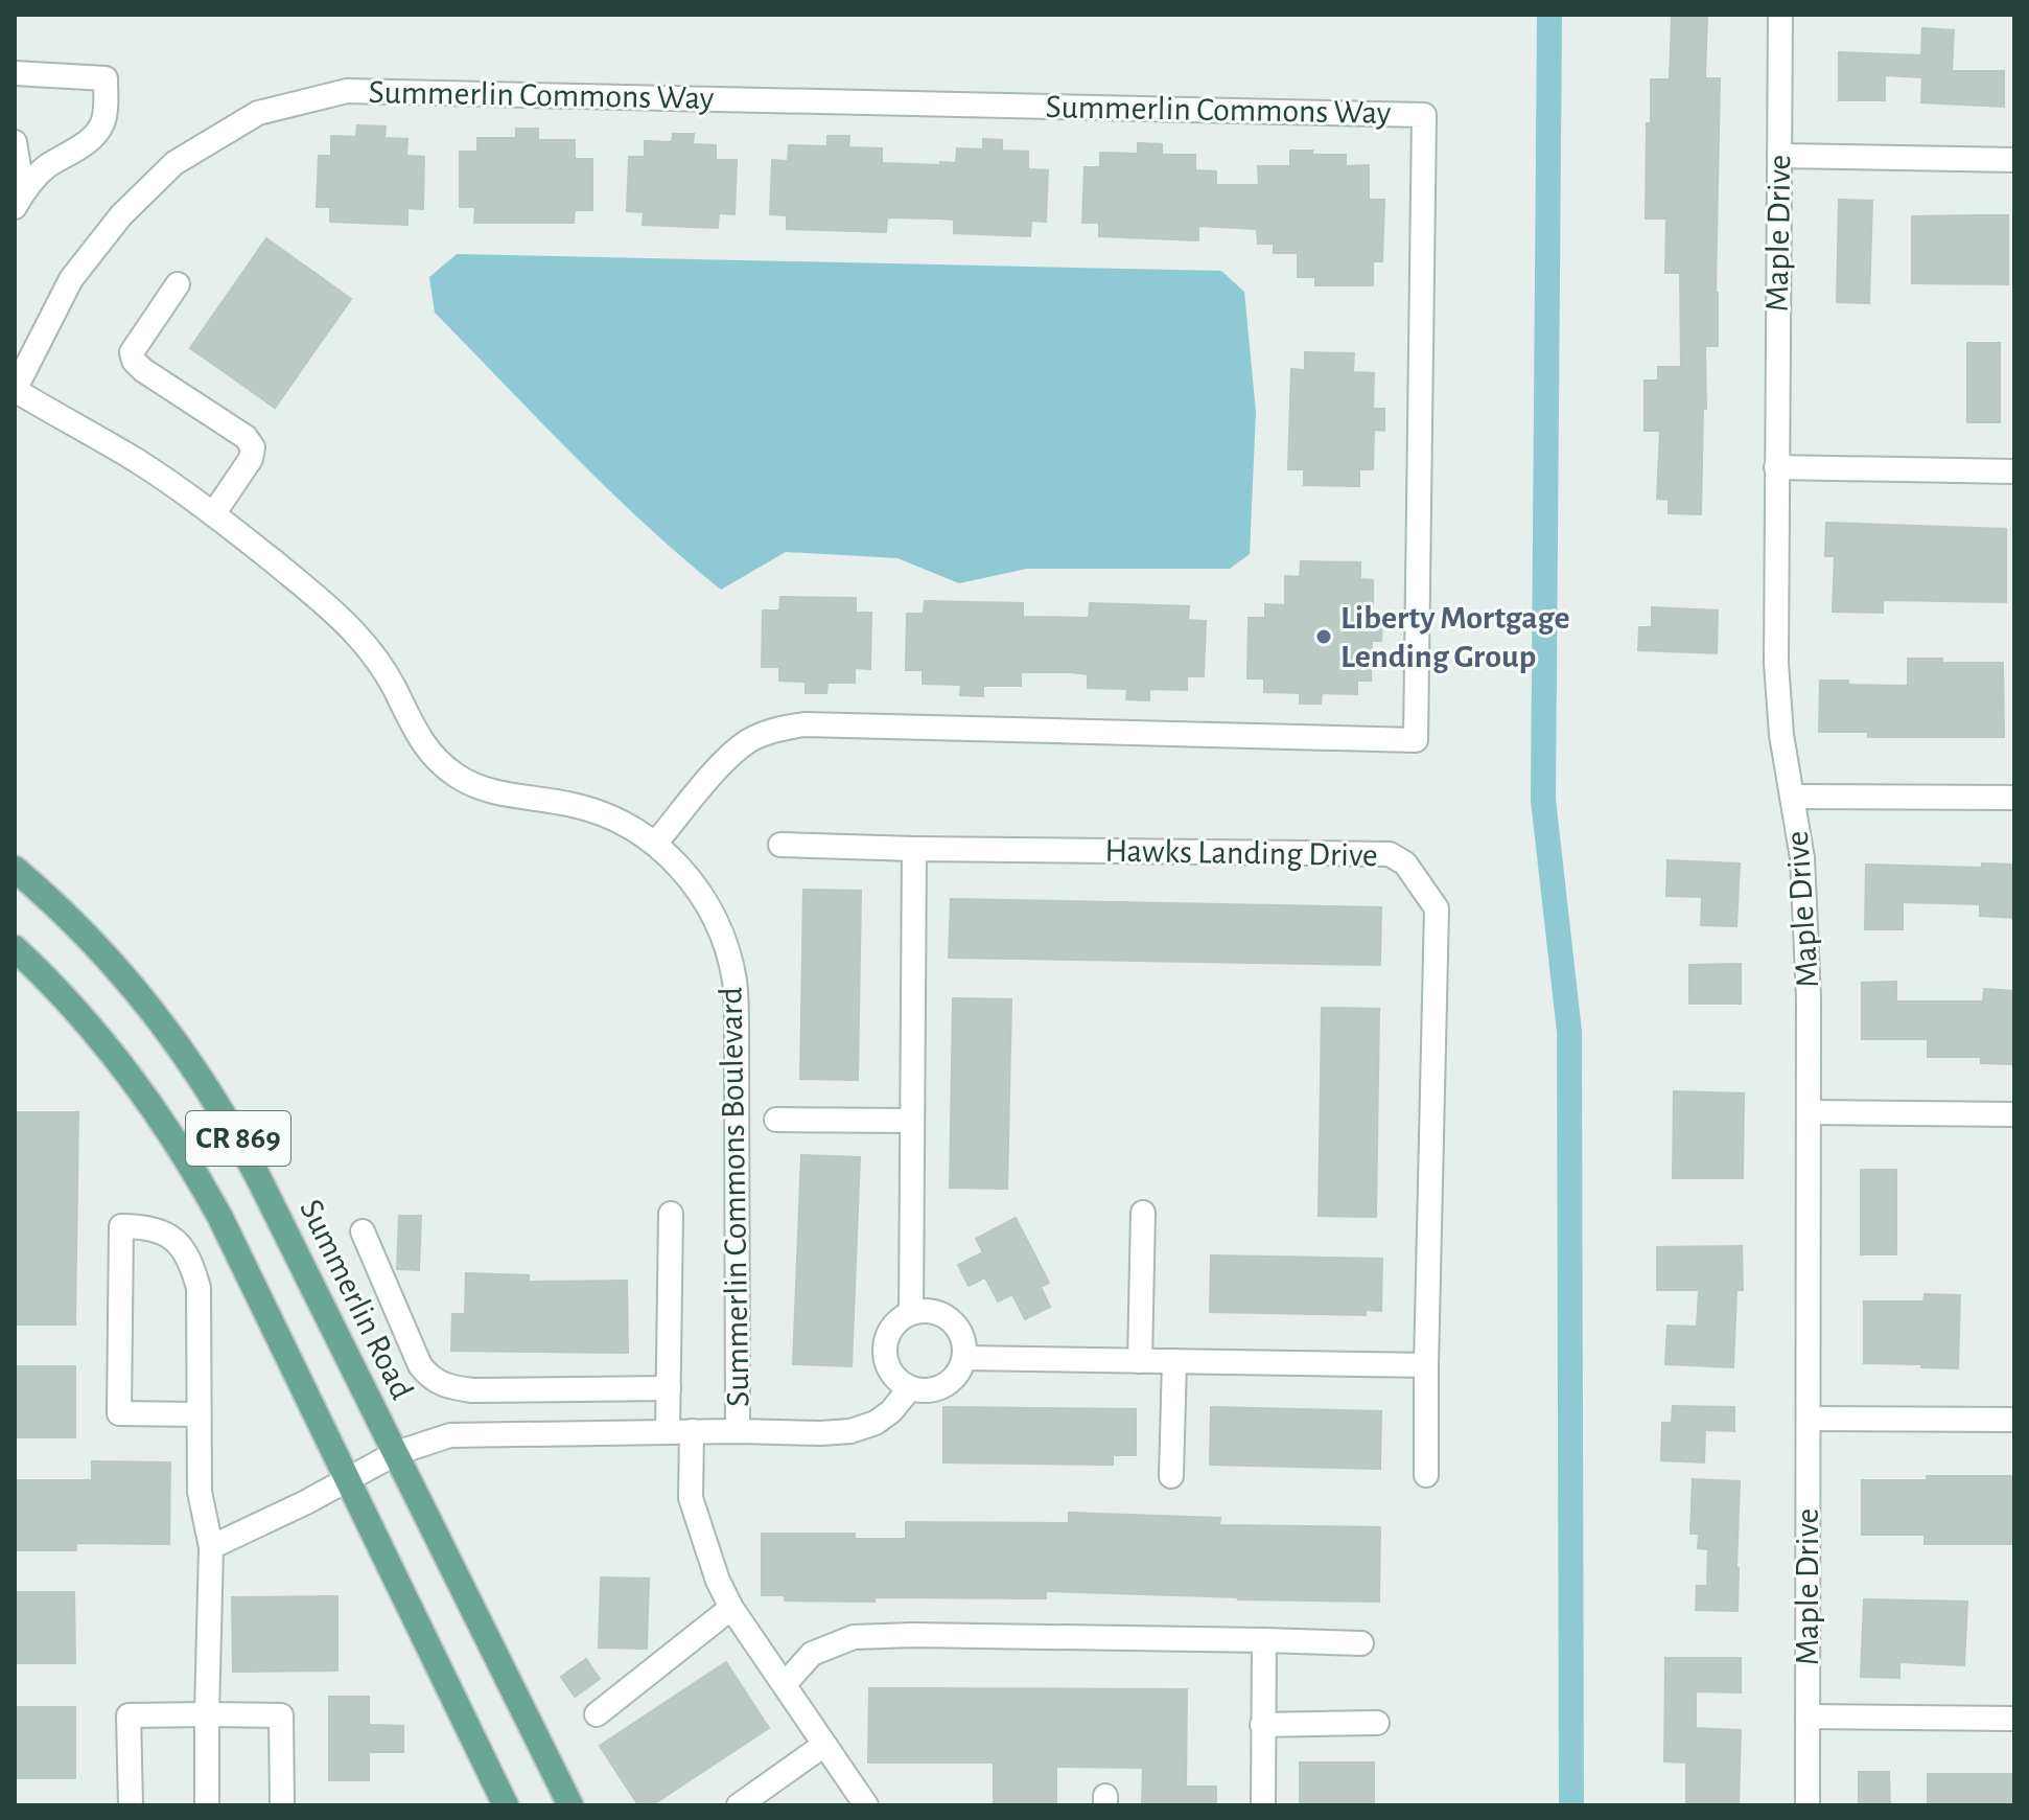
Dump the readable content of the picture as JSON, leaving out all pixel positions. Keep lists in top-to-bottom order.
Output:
{
  "streets": {
    "main road": ["CR 869", "Summerlin Road"],
    "street": [
      "Summerlin Commons Way",
      "Maple Drive",
      "Hawks Landing Drive",
      "Summerlin Commons Boulevard"
    ]
  },
  "crossings": [
    ["Summerlin Commons Way", "Summerlin Commons Boulevard"]
  ],
  "places": ["Liberty Mortgage Lending Group"]
}
